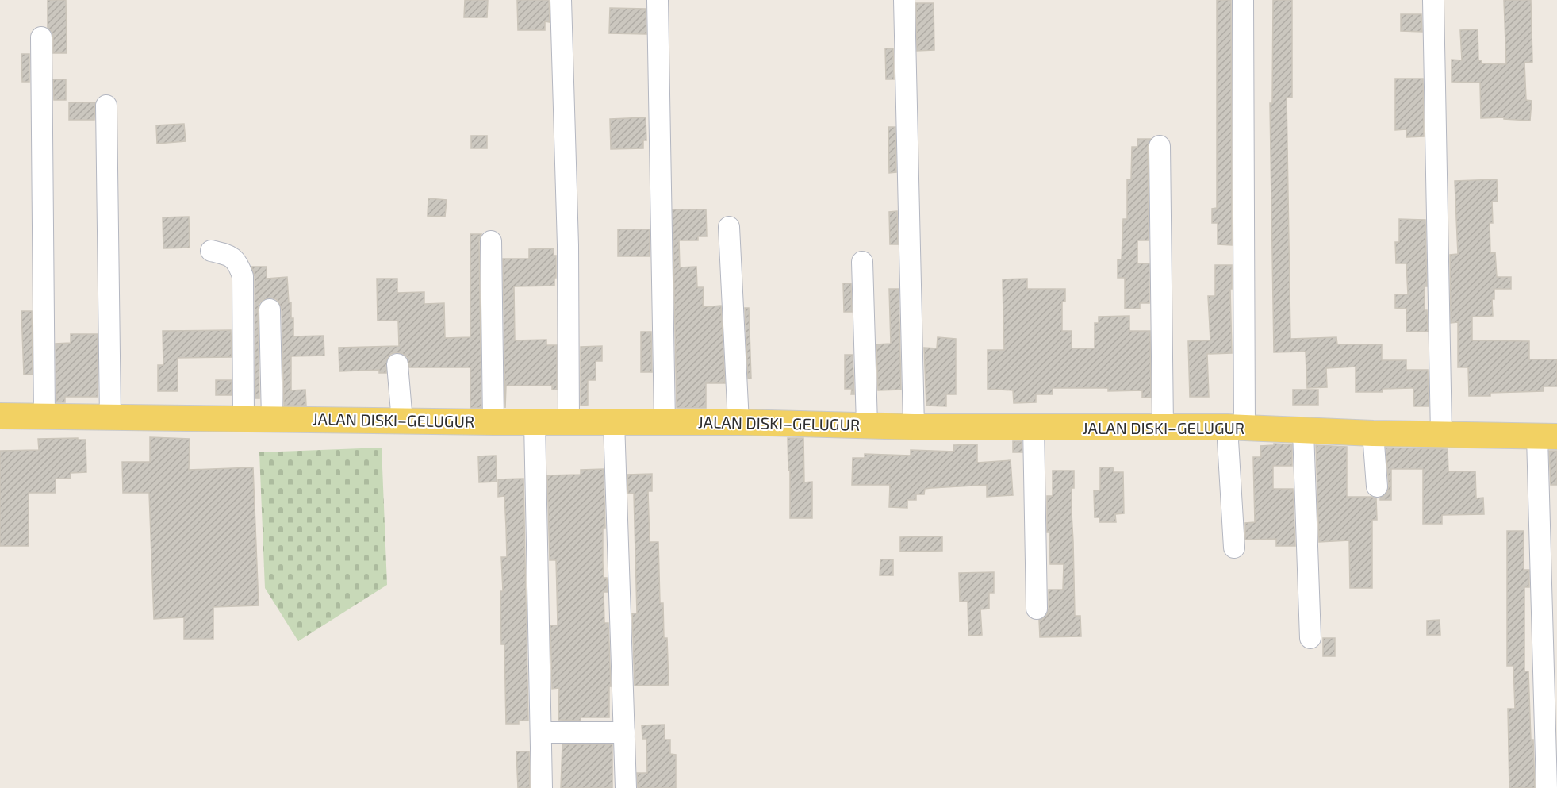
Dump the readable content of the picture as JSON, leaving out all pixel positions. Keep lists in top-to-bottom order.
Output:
{
  "streets": {
    "main road": ["JALAN DISKI–GELUGUR"]
  }
}
